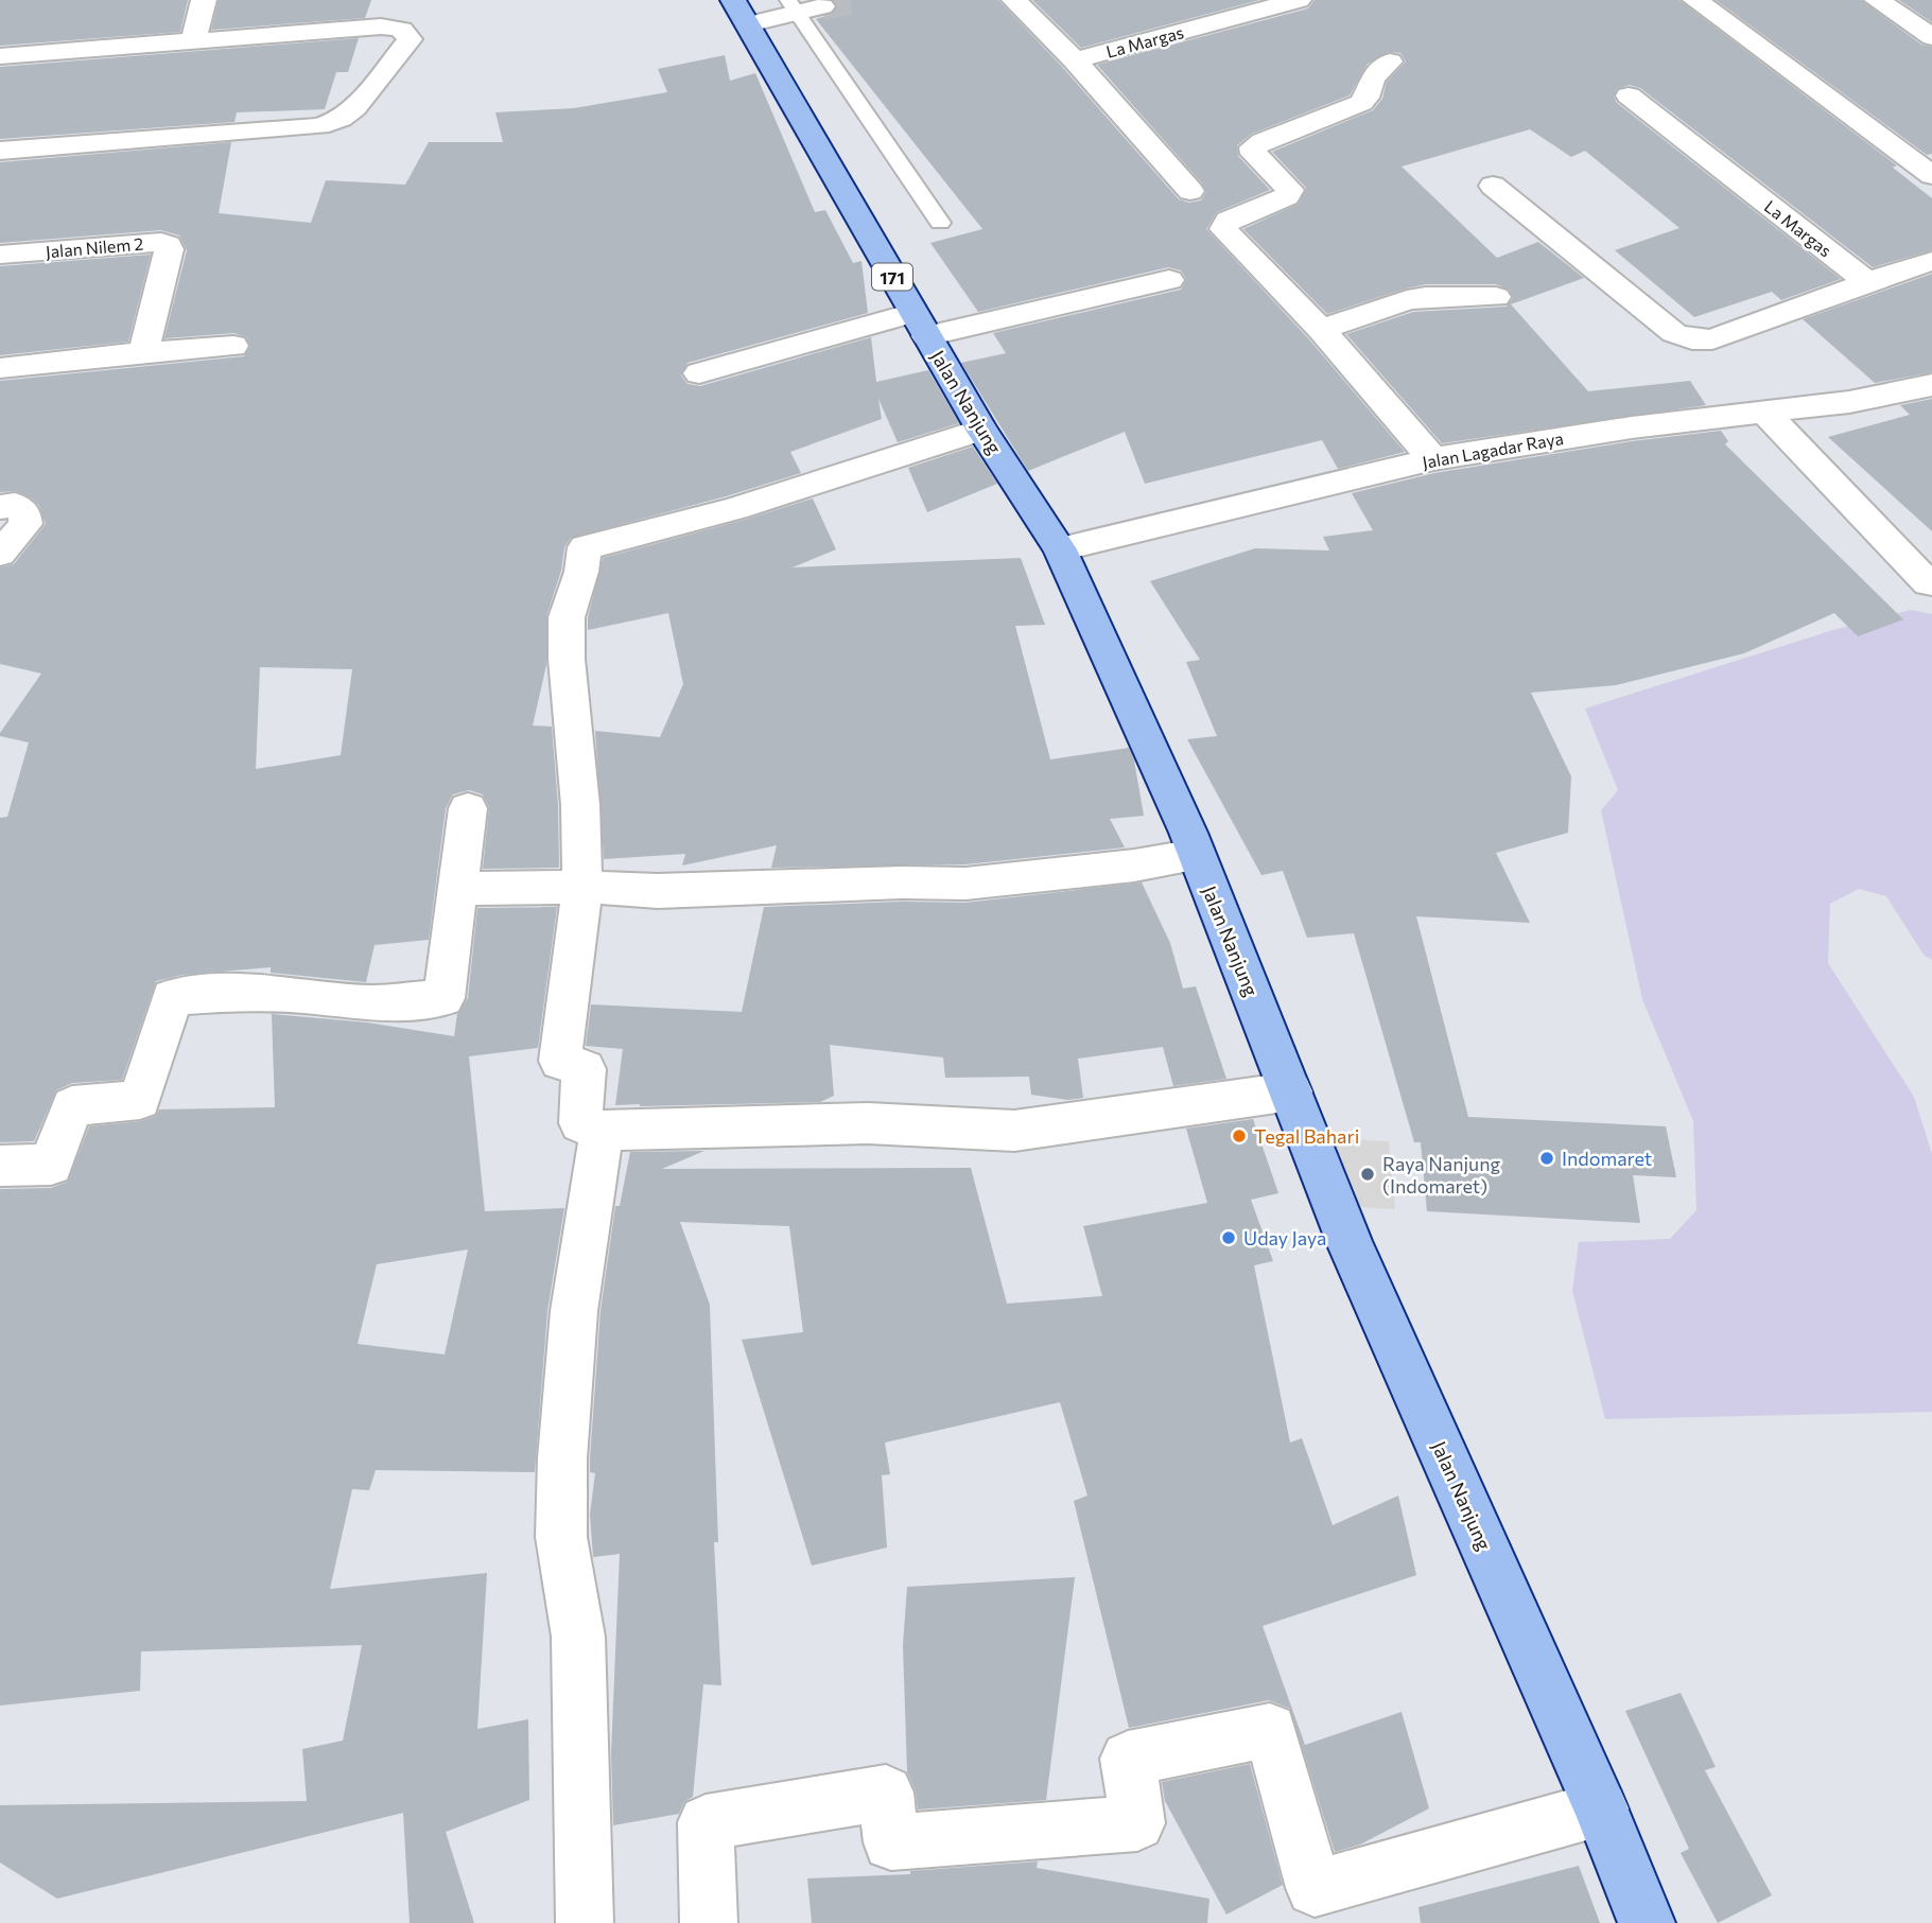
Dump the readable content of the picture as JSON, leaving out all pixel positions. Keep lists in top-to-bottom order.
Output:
{
  "streets": {
    "main road": ["171", "Jalan Nanjung"],
    "street": ["La Margas", "Jalan Nilem 2", "Jalan Lagadar Raya"]
  },
  "crossings": [
    ["Jalan Nanjung", "Jalan Lagadar Raya"]
  ],
  "places": [
    "Tegal Bahari",
    "Indomaret",
    "Raya Nanjung (Indomaret)",
    "Uday Jaya"
  ]
}
